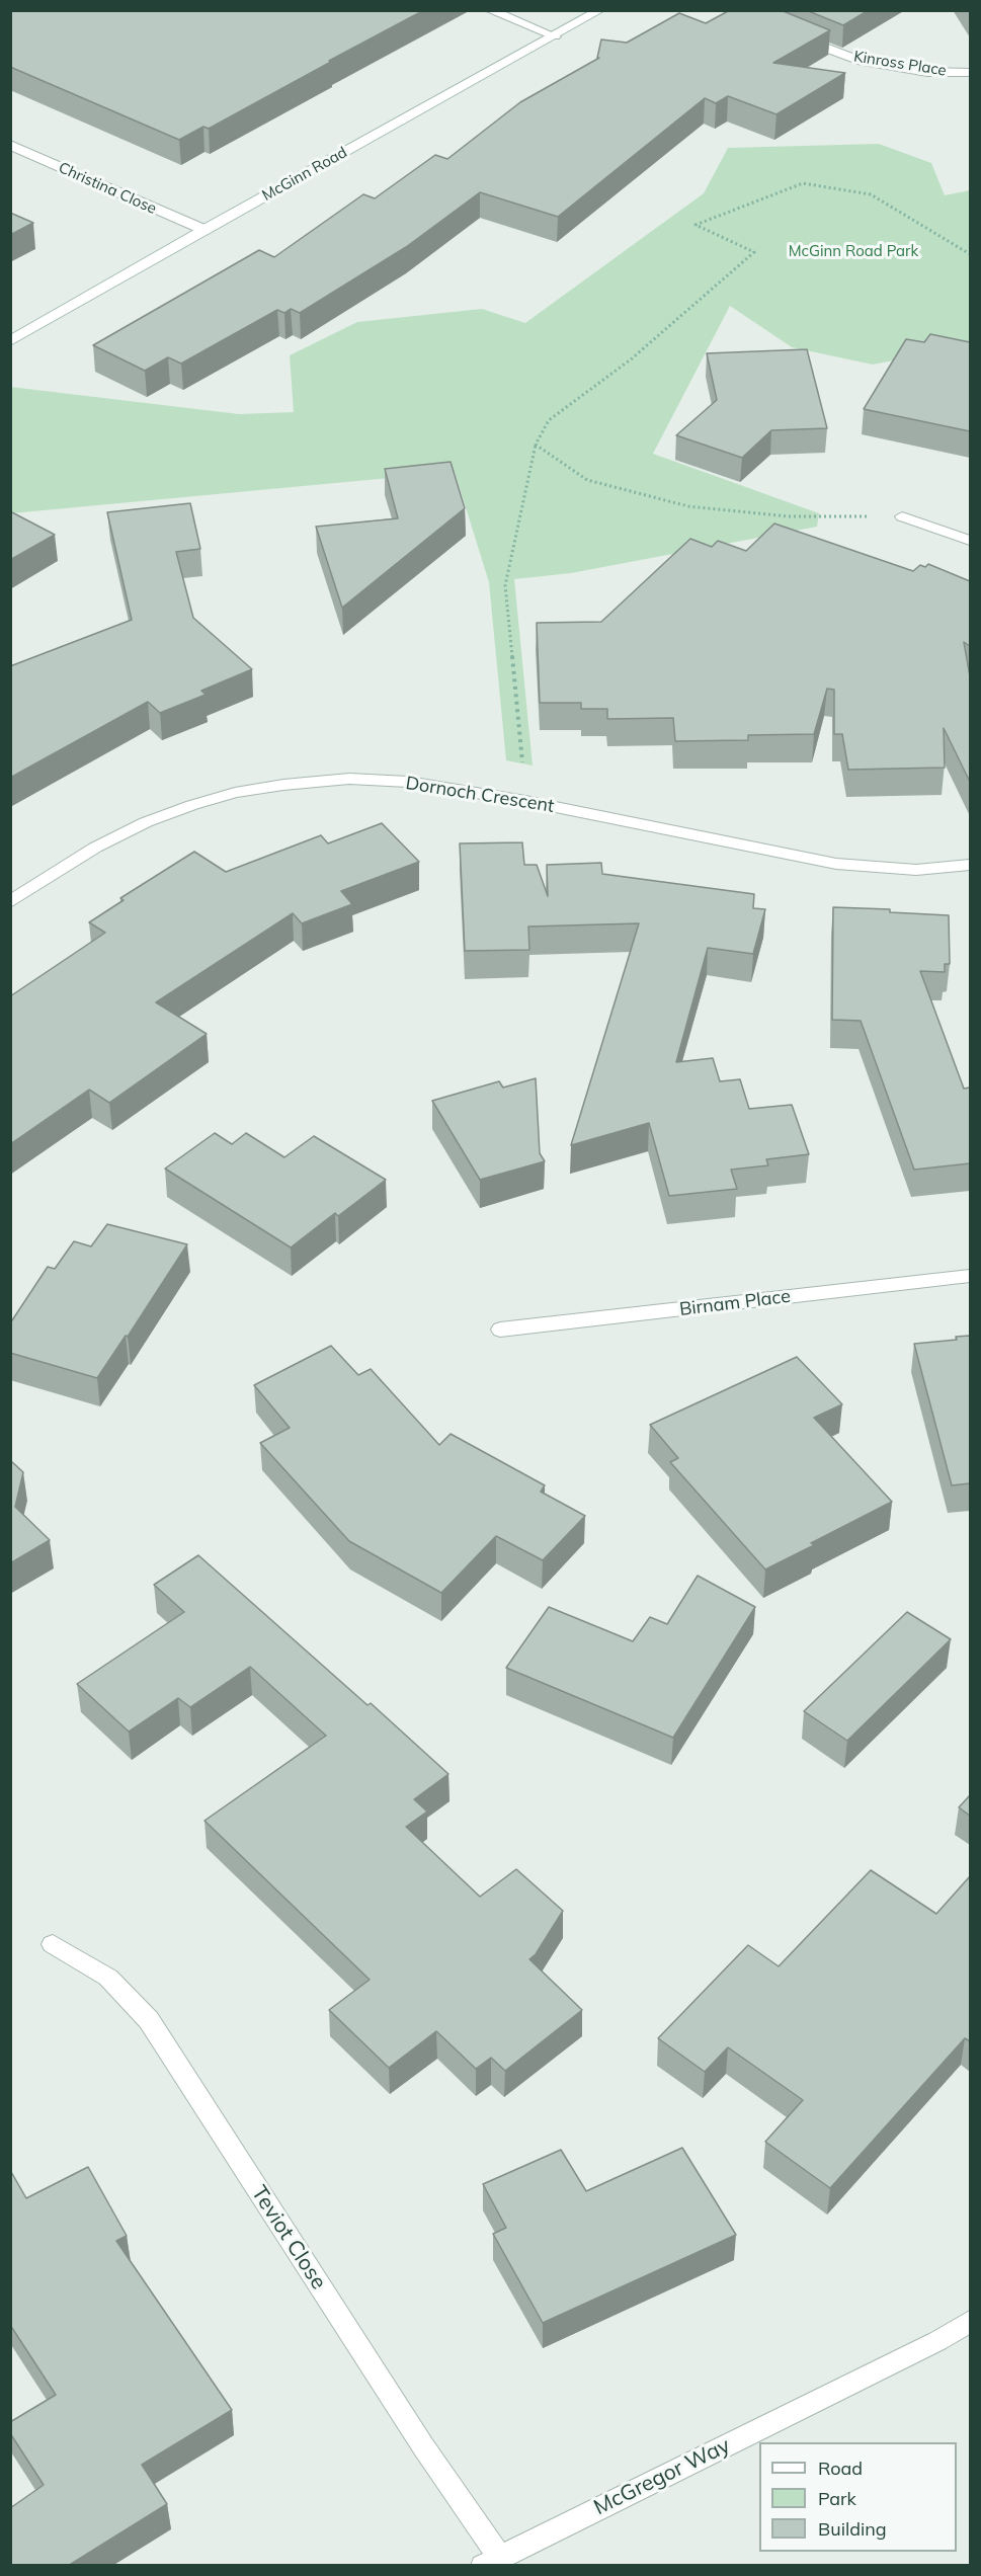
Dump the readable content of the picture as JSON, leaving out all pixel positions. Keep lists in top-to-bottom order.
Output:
{
  "streets": {
    "street": [
      "Kinross Place",
      "McGinn Road",
      "Christina Close",
      "Dornoch Crescent",
      "Birnam Place",
      "Teviot Close",
      "McGregor Way"
    ]
  },
  "crossings": [
    ["McGinn Road", "Christina Close"],
    ["Teviot Close", "McGregor Way"]
  ],
  "parks": ["McGinn Road Park"],
  "legend": ["Road", "Park", "Building"]
}
